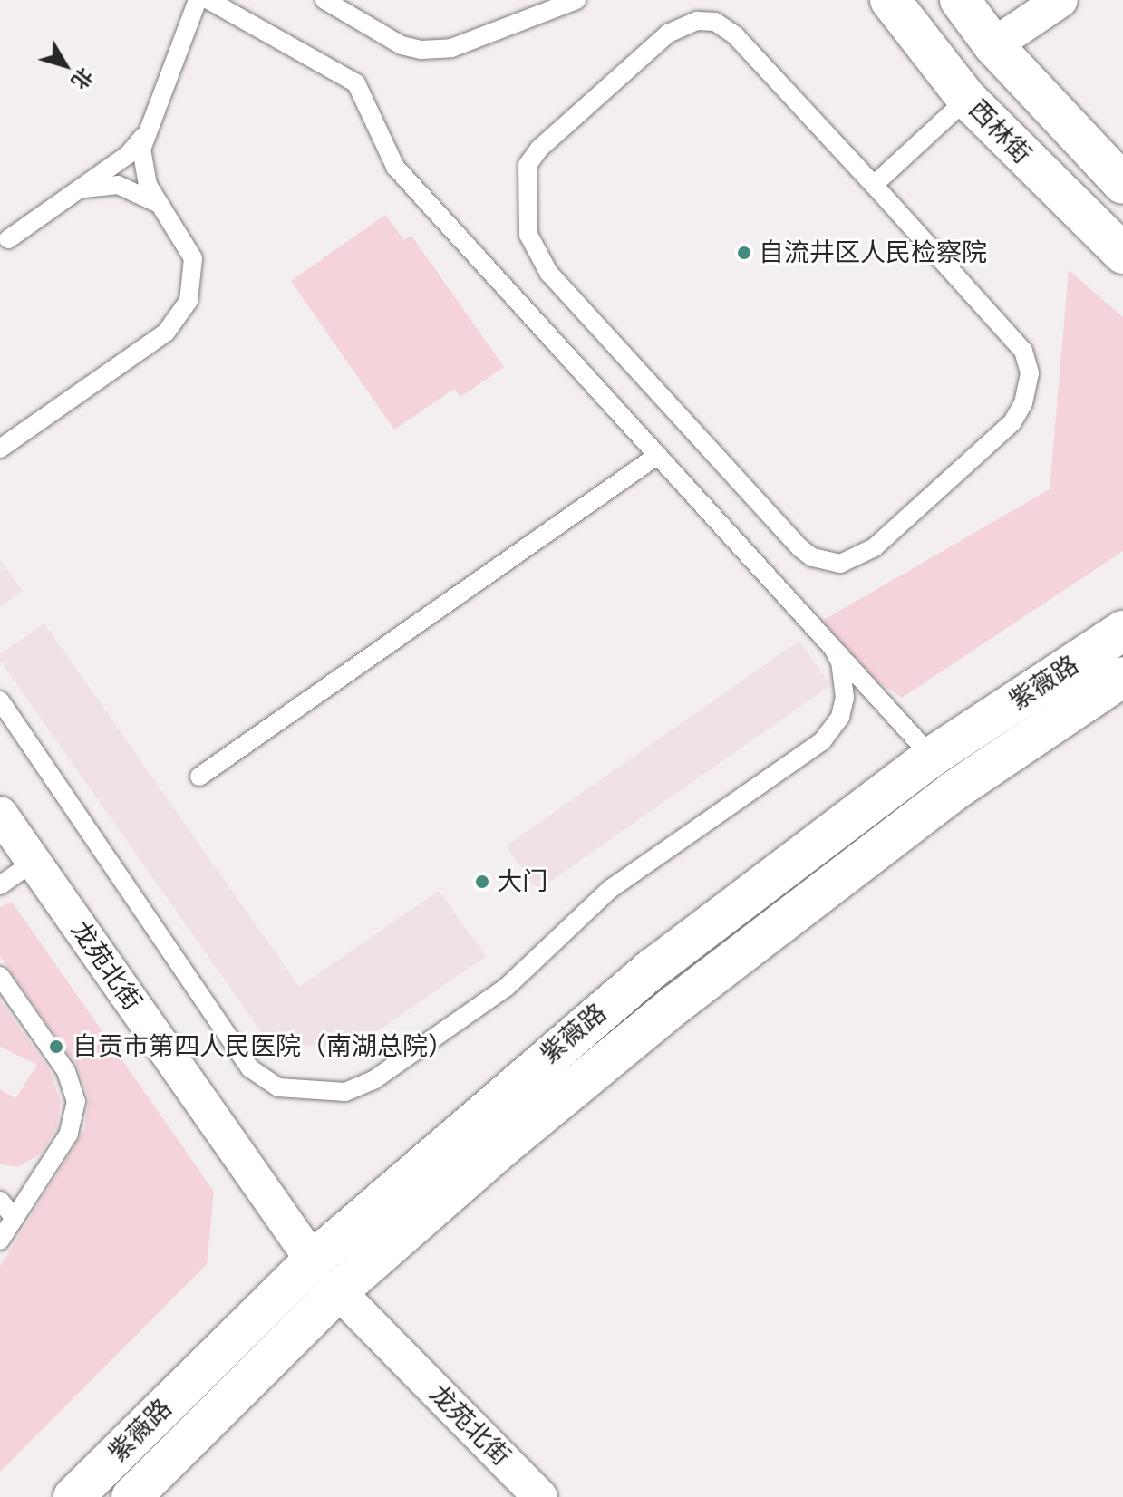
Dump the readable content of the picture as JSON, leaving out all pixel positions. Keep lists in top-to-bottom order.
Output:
{
  "streets": {
    "main road": ["西林街", "紫薇路"],
    "street": ["龙苑北街"]
  },
  "crossings": [
    ["紫薇路", "龙苑北街"]
  ],
  "places": ["自流井区人民检察院", "大门", "自贡市第四人民医院（南湖总院）"],
  "north": "bottom right"
}
